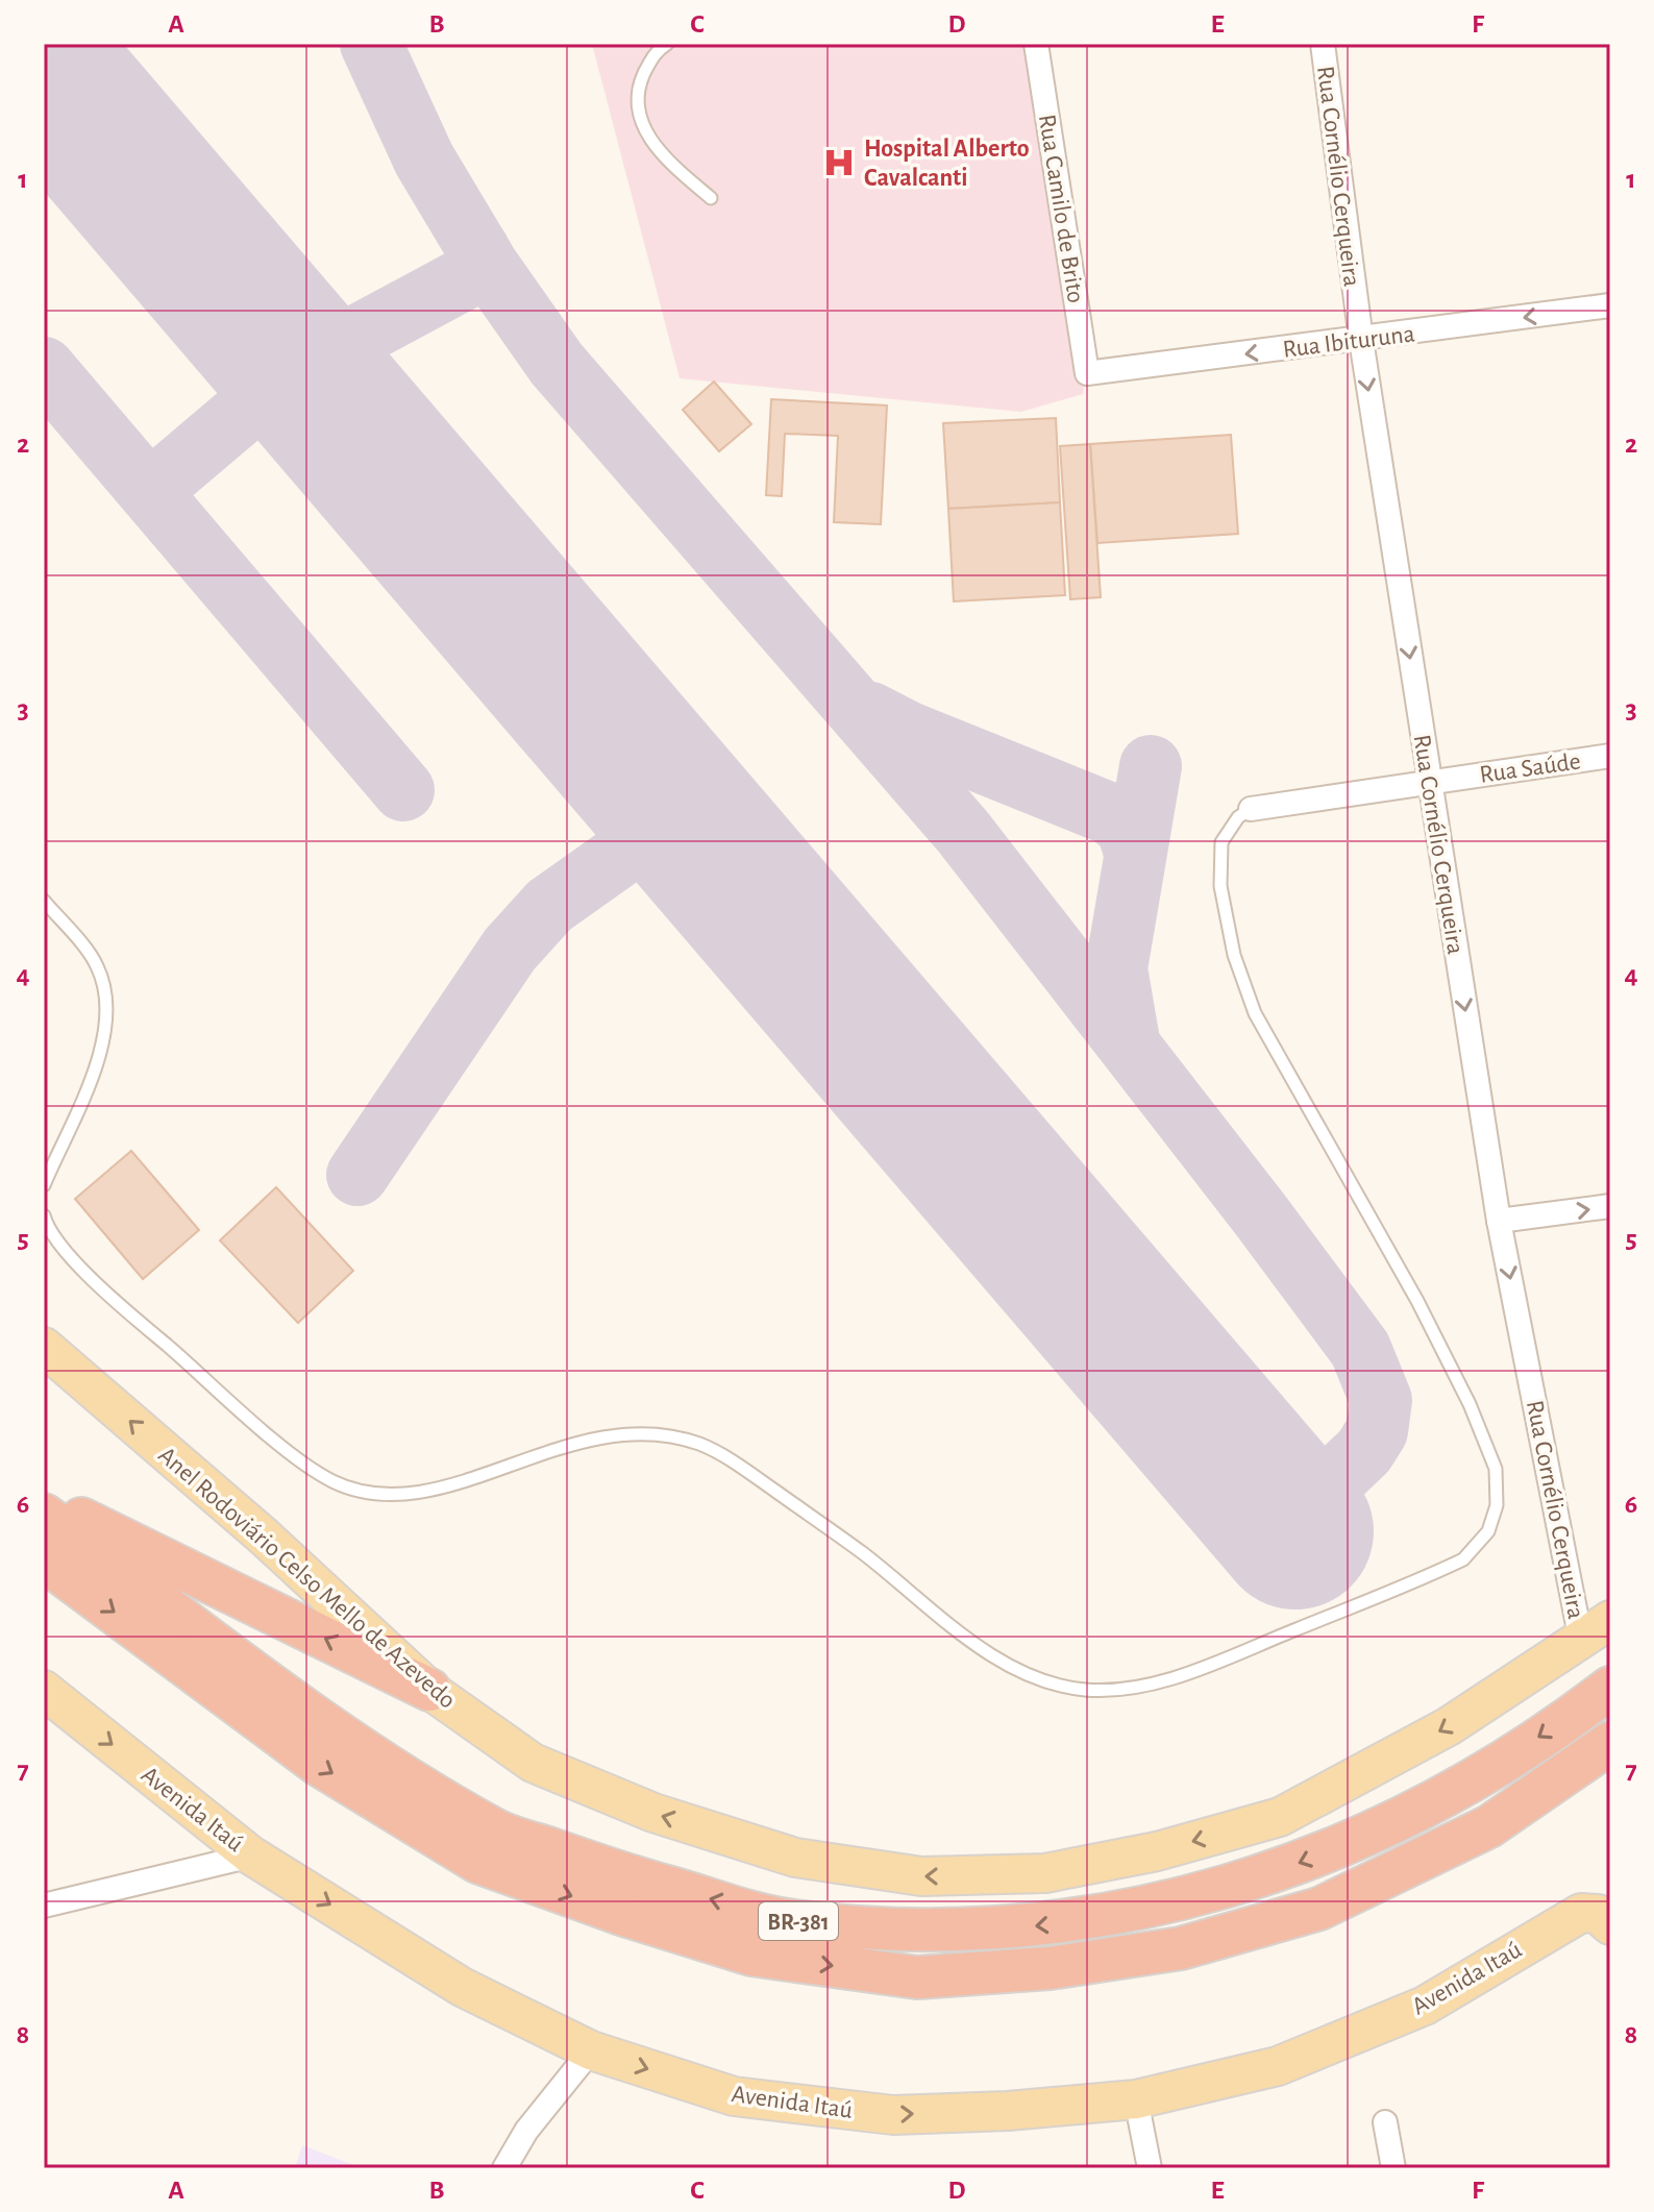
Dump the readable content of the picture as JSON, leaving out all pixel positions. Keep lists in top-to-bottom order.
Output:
{
  "streets": {
    "highway": ["BR-381"],
    "main road": ["Anel Rodoviário Celso Mello de Azevedo", "Avenida Itaú"],
    "street": [
      "Rua Cornélio Cerqueira",
      "Rua Camilo de Brito",
      "Rua Ibituruna",
      "Rua Saúde"
    ]
  },
  "crossings": [
    ["Rua Cornélio Cerqueira", "Rua Ibituruna"],
    ["Rua Cornélio Cerqueira", "Rua Saúde"],
    ["Rua Cornélio Cerqueira", "Anel Rodoviário Celso Mello de Azevedo"],
    ["Rua Camilo de Brito", "Rua Ibituruna"]
  ],
  "one_way": [
    "Rua Cornélio Cerqueira",
    "Rua Ibituruna",
    "Anel Rodoviário Celso Mello de Azevedo",
    "Avenida Itaú"
  ],
  "places": {
    "hospital": ["Hospital Alberto Cavalcanti"]
  },
  "grid": {
    "columns": [
      "A",
      "B",
      "C",
      "D",
      "E",
      "F"
    ],
    "rows": [
      "1",
      "2",
      "3",
      "4",
      "5",
      "6",
      "7",
      "8"
    ]
  }
}
